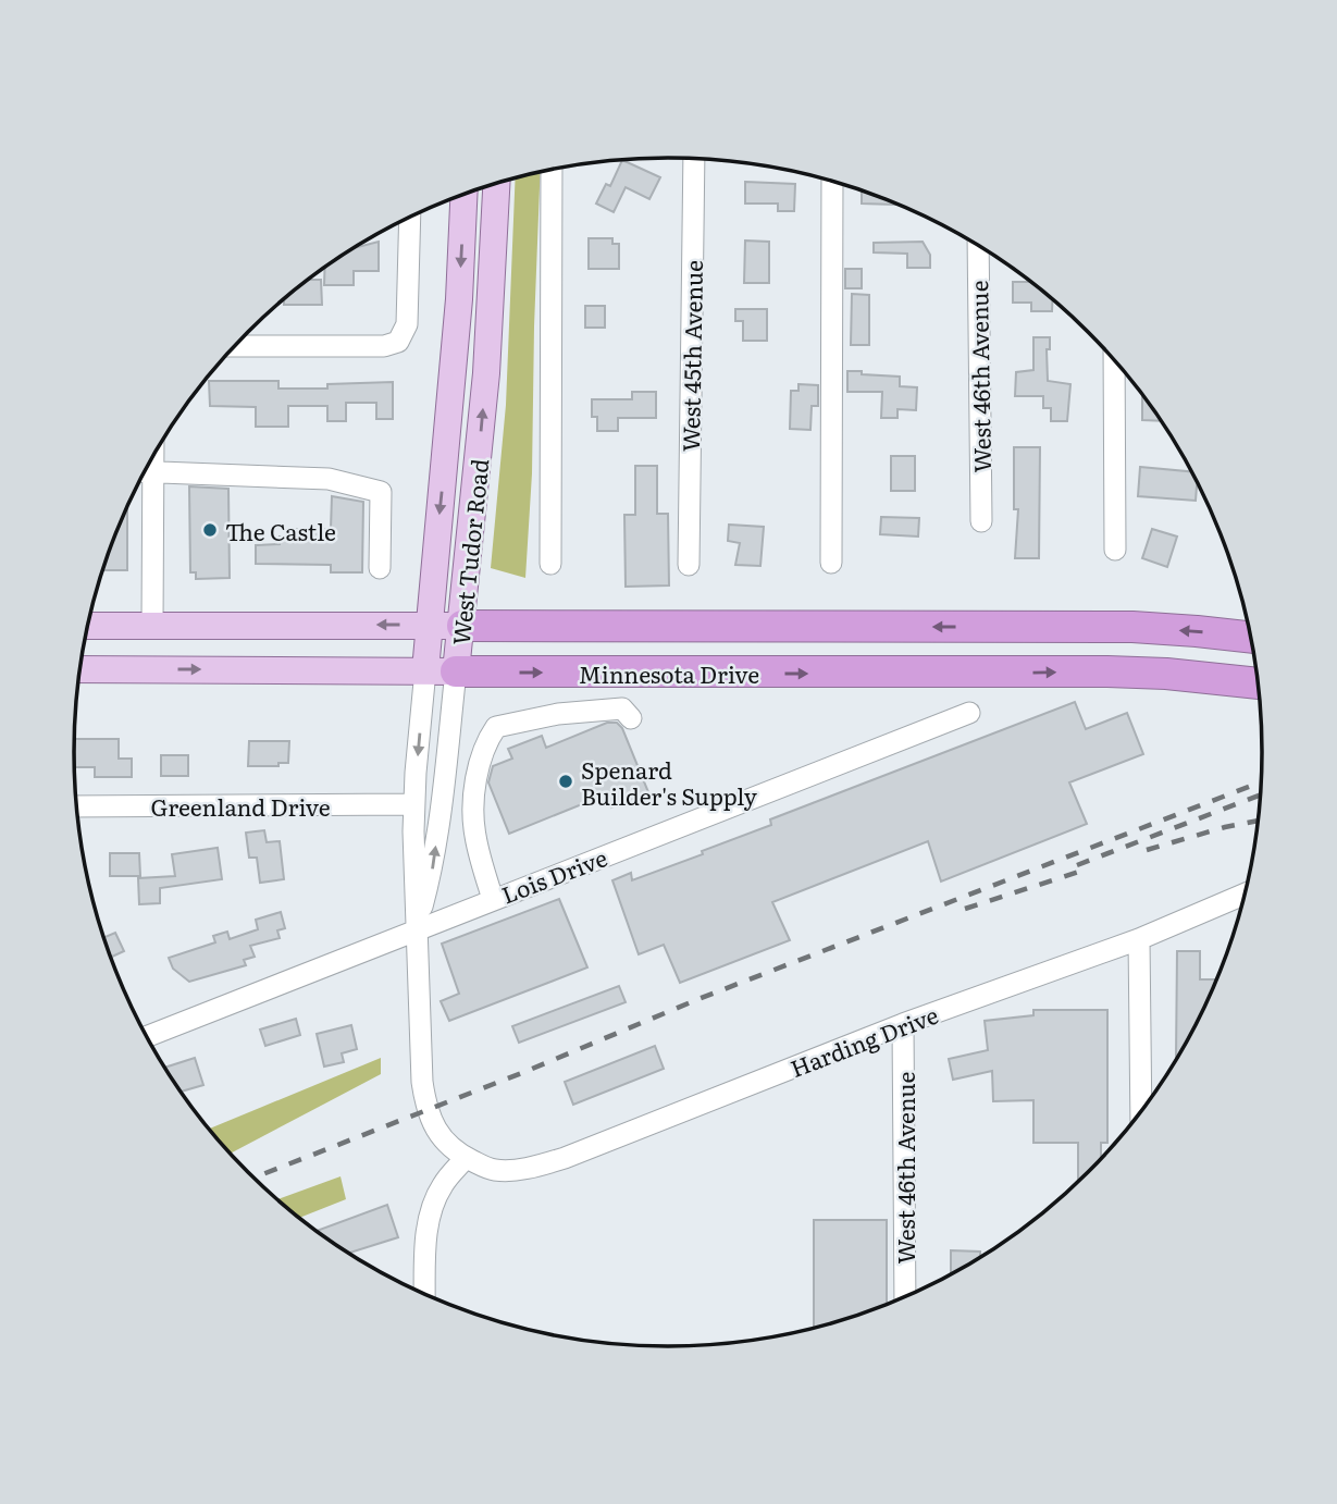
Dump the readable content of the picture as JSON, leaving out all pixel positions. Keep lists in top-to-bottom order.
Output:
{
  "streets": {
    "highway": ["Minnesota Drive"],
    "main road": ["West Tudor Road"],
    "street": [
      "West 45th Avenue",
      "West 46th Avenue",
      "Greenland Drive",
      "Lois Drive",
      "Harding Drive"
    ]
  },
  "crossings": [
    ["West 46th Avenue", "Harding Drive"],
    ["West Tudor Road", "Minnesota Drive"],
    ["West Tudor Road", "Greenland Drive"],
    ["West Tudor Road", "Lois Drive"],
    ["West Tudor Road", "Harding Drive"]
  ],
  "places": ["The Castle", "Spenard Builder's Supply"]
}
